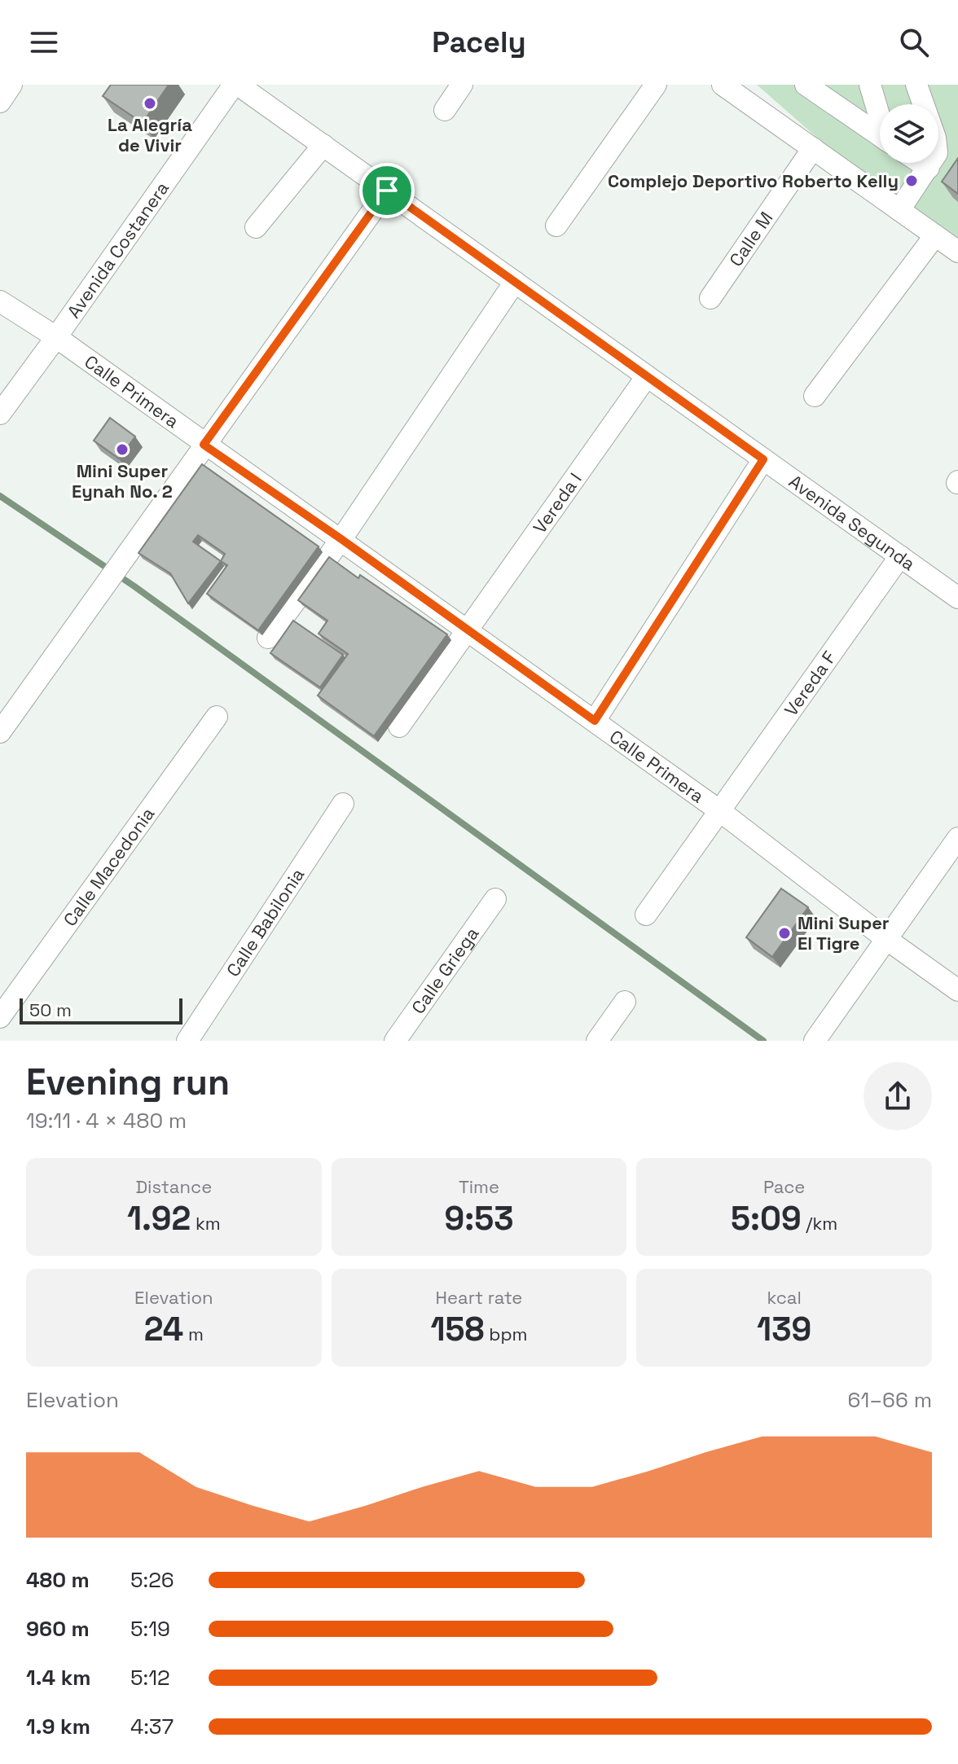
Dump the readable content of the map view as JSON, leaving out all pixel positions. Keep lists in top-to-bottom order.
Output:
{
  "streets": {
    "street": [
      "Calle M",
      "Avenida Costanera",
      "Calle Primera",
      "Vereda I",
      "Avenida Segunda",
      "Vereda F",
      "Calle Macedonia",
      "Calle Babilonia",
      "Calle Griega"
    ]
  },
  "crossings": [
    ["Avenida Costanera", "Calle Primera"],
    ["Avenida Costanera", "Avenida Segunda"],
    ["Calle Primera", "Vereda I"],
    ["Calle Primera", "Vereda F"],
    ["Vereda I", "Avenida Segunda"],
    ["Avenida Segunda", "Vereda F"]
  ],
  "places": [
    "La Alegría de Vivir",
    "Complejo Deportivo Roberto Kelly",
    "Mini Super Eynah No. 2",
    "Mini Super El Tigre"
  ],
  "scale_bar": "50 m",
  "page": {
    "header": "Pacely",
    "scale": "50 m",
    "heading": ["Evening run", "19:11 · 4 × 480 m"],
    "stats": [
      ["Distance", "1.92 km"],
      ["Time", "9:53"],
      ["Pace", "5:09 /km"],
      ["Elevation", "24 m"],
      ["Heart rate", "158 bpm"],
      ["kcal", "139"]
    ],
    "chart": ["Elevation", "61–66 m"],
    "list": [
      {
        "name": "480 m",
        "note": "5:26"
      },
      {
        "name": "960 m",
        "note": "5:19"
      },
      {
        "name": "1.4 km",
        "note": "5:12"
      },
      {
        "name": "1.9 km",
        "note": "4:37"
      }
    ]
  }
}
